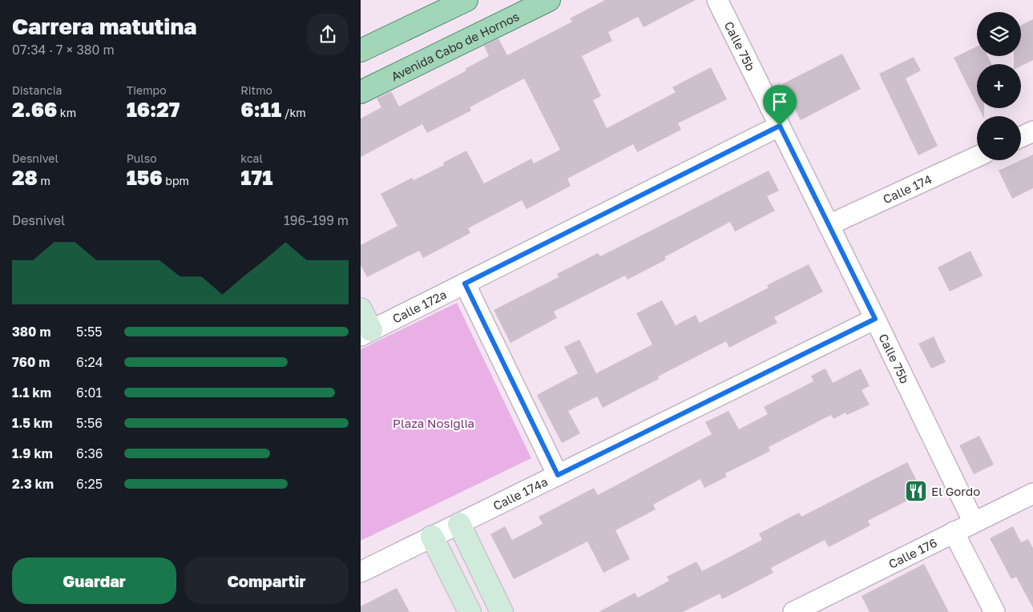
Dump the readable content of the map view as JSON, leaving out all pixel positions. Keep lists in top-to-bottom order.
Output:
{
  "streets": {
    "main road": ["Avenida Cabo de Hornos"],
    "street": [
      "Calle 75b",
      "Calle 174",
      "Calle 172a",
      "Calle 174a",
      "Calle 176"
    ]
  },
  "crossings": [
    ["Calle 75b", "Calle 174"],
    ["Calle 75b", "Calle 172a"],
    ["Calle 75b", "Calle 174a"],
    ["Calle 75b", "Calle 176"]
  ],
  "parks": ["Plaza Nosiglia"],
  "places": {
    "restaurant": ["El Gordo"]
  },
  "page": {
    "heading": ["Carrera matutina", "07:34 · 7 × 380 m"],
    "map_buttons": ["+", "−"],
    "stats": [
      ["Distancia", "2.66 km"],
      ["Tiempo", "16:27"],
      ["Ritmo", "6:11 /km"],
      ["Desnivel", "28 m"],
      ["Pulso", "156 bpm"],
      ["kcal", "171"]
    ],
    "chart": ["Desnivel", "196–199 m"],
    "list": [
      {
        "name": "380 m",
        "note": "5:55"
      },
      {
        "name": "760 m",
        "note": "6:24"
      },
      {
        "name": "1.1 km",
        "note": "6:01"
      },
      {
        "name": "1.5 km",
        "note": "5:56"
      },
      {
        "name": "1.9 km",
        "note": "6:36"
      },
      {
        "name": "2.3 km",
        "note": "6:25"
      }
    ],
    "buttons": ["Guardar", "Compartir"]
  }
}
